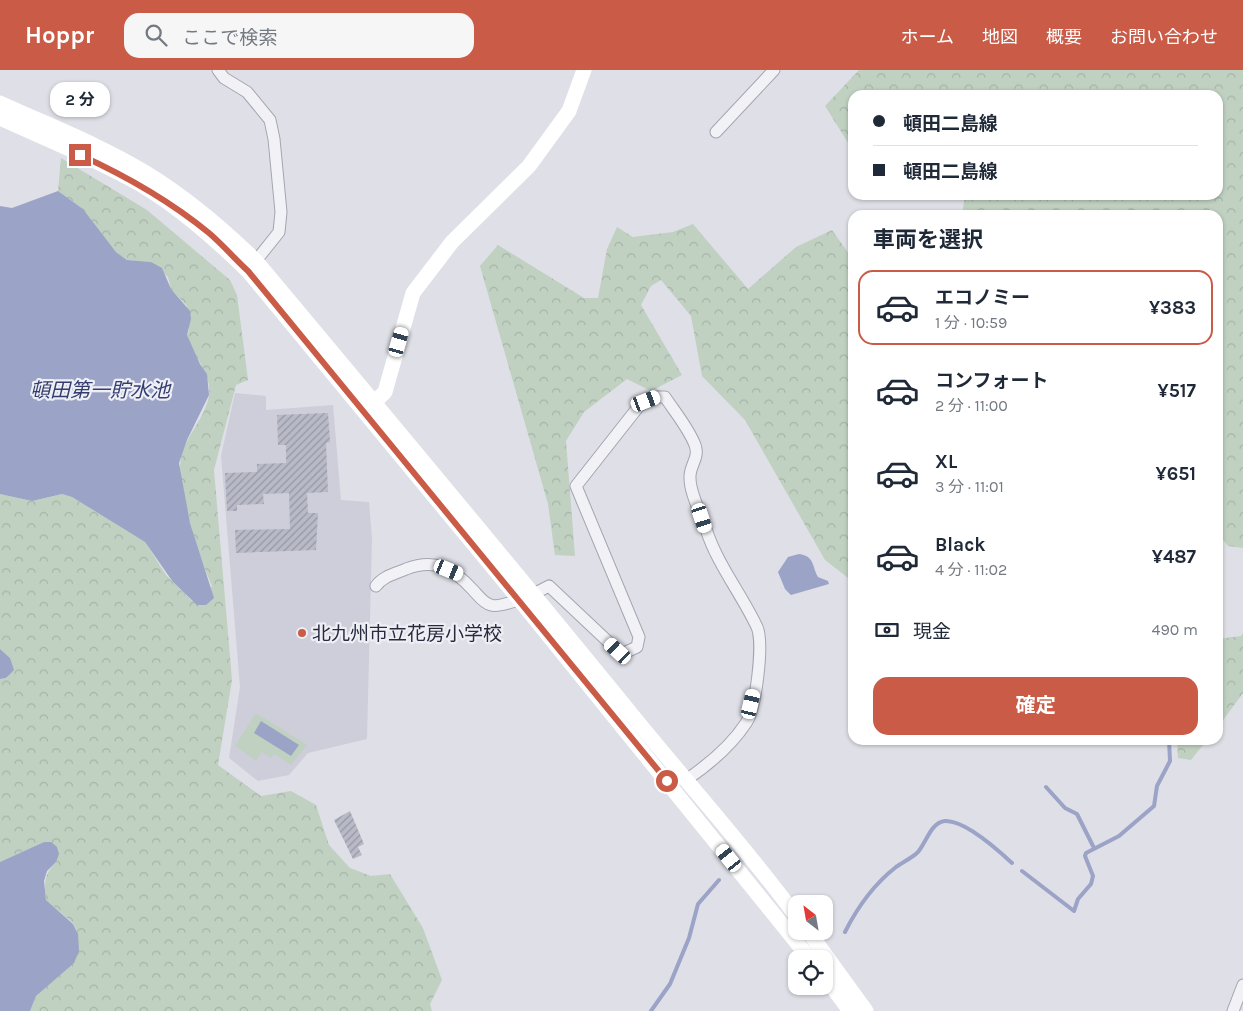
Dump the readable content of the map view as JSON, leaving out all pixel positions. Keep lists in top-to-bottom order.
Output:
{
  "water": ["頓田第一貯水池"],
  "places": ["北九州市立花房小学校"],
  "north": "top left",
  "page": {
    "header": "Hoppr",
    "search": "ここで検索",
    "nav": [
      "ホーム",
      "地図",
      "概要",
      "お問い合わせ"
    ],
    "bubble": "2 分",
    "banner": ["頓田二島線", "頓田二島線"],
    "heading": "車両を選択",
    "list": [
      {
        "name": "エコノミー",
        "note": "1 分 · 10:59",
        "value": "¥383"
      },
      {
        "name": "コンフォート",
        "note": "2 分 · 11:00",
        "value": "¥517"
      },
      {
        "name": "XL",
        "note": "3 分 · 11:01",
        "value": "¥651"
      },
      {
        "name": "Black",
        "note": "4 分 · 11:02",
        "value": "¥487"
      }
    ],
    "pay": ["現金", "490 m"],
    "buttons": "確定"
  }
}
